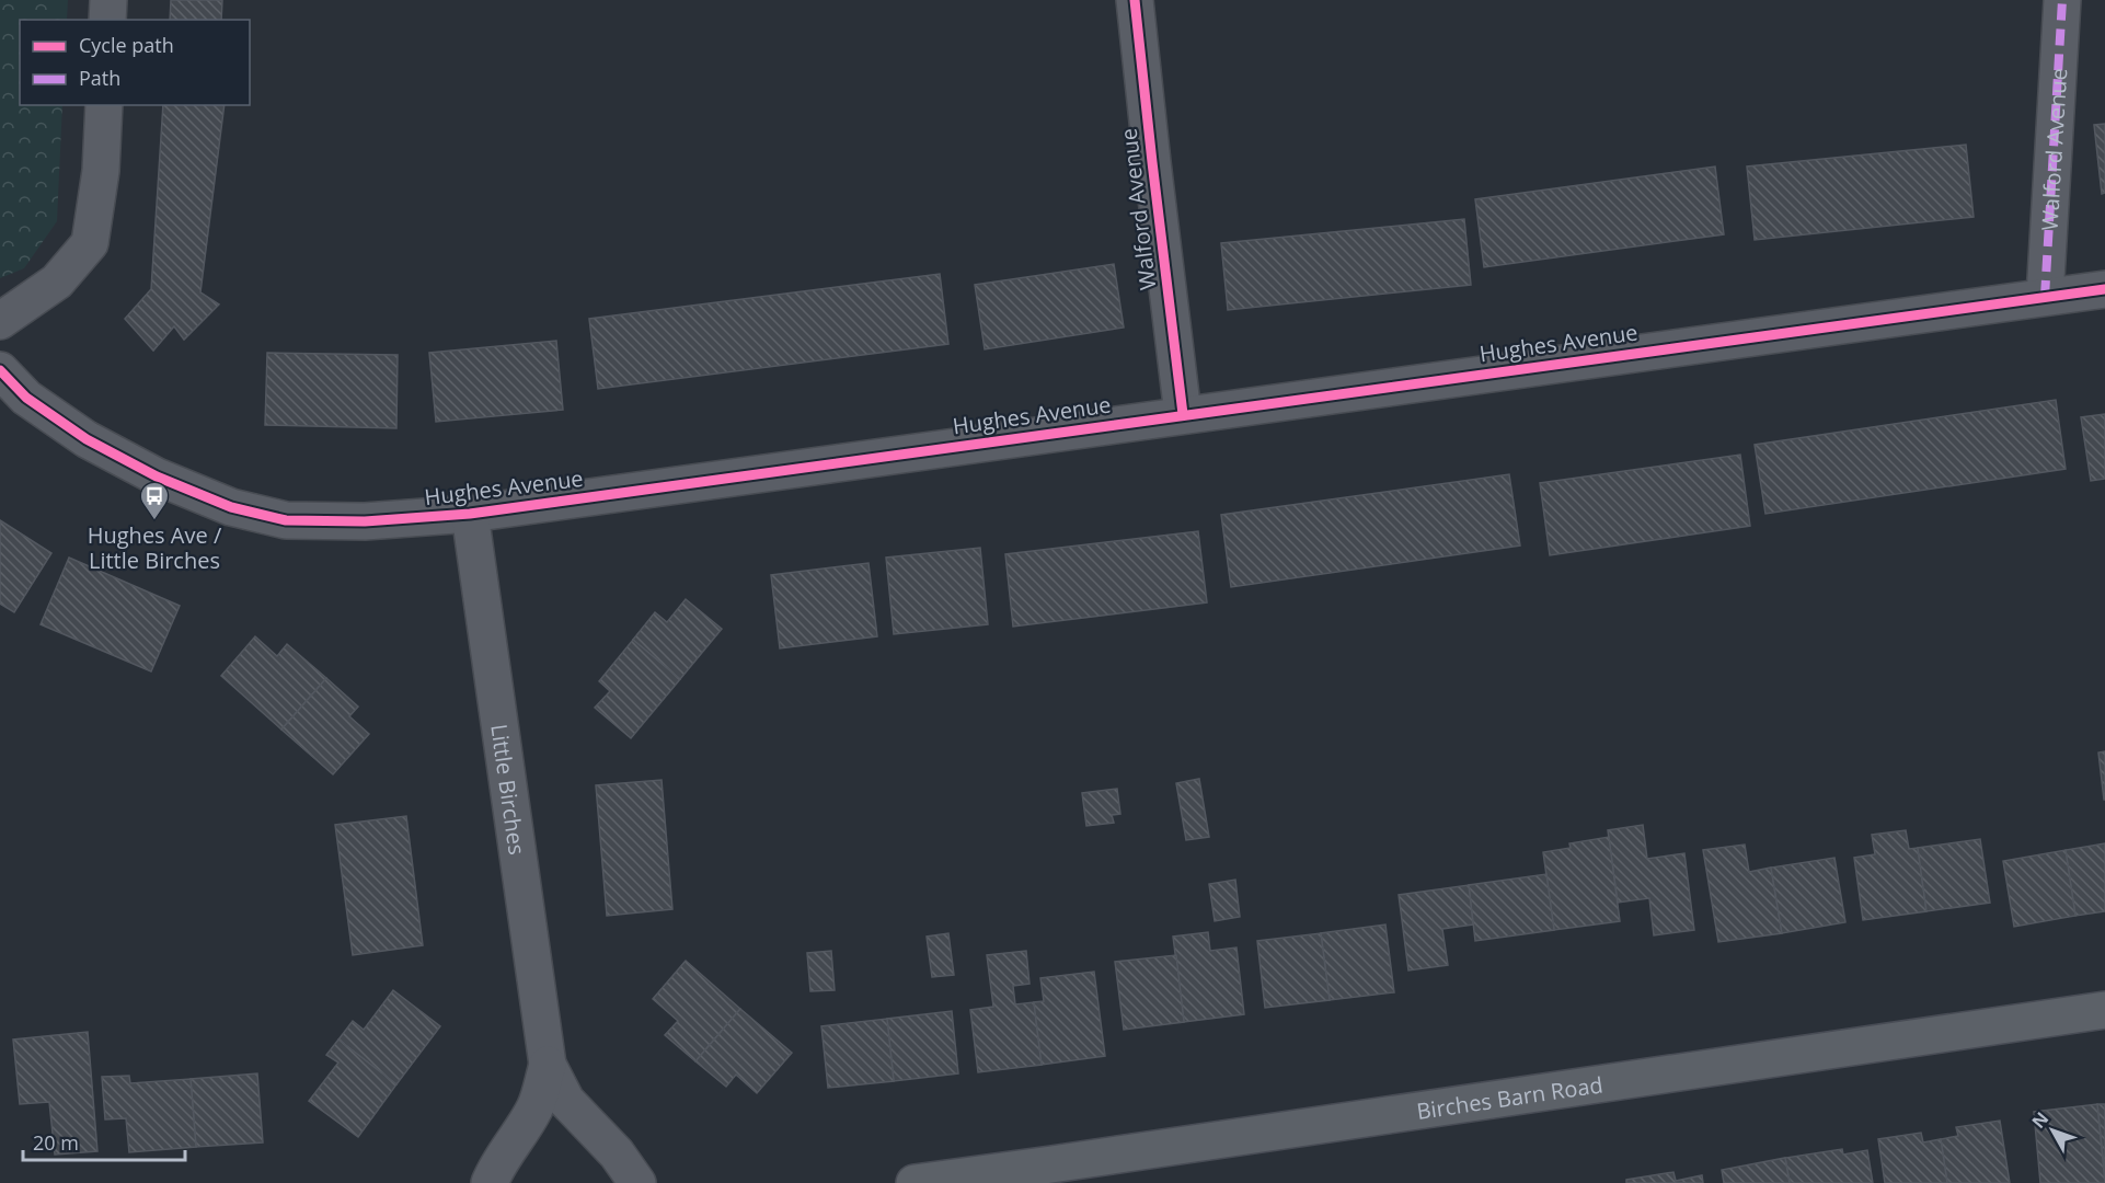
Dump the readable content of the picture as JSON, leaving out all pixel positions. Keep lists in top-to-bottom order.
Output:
{
  "streets": {
    "main road": ["Birches Barn Road"],
    "street": ["Walford Avenue", "Hughes Avenue", "Little Birches"]
  },
  "crossings": [
    ["Walford Avenue", "Hughes Avenue"],
    ["Hughes Avenue", "Little Birches"]
  ],
  "places": {
    "bus stop": ["Hughes Ave / Little Birches"]
  },
  "legend": ["Cycle path", "Path"],
  "scale_bar": "20 m",
  "north": "top left"
}
